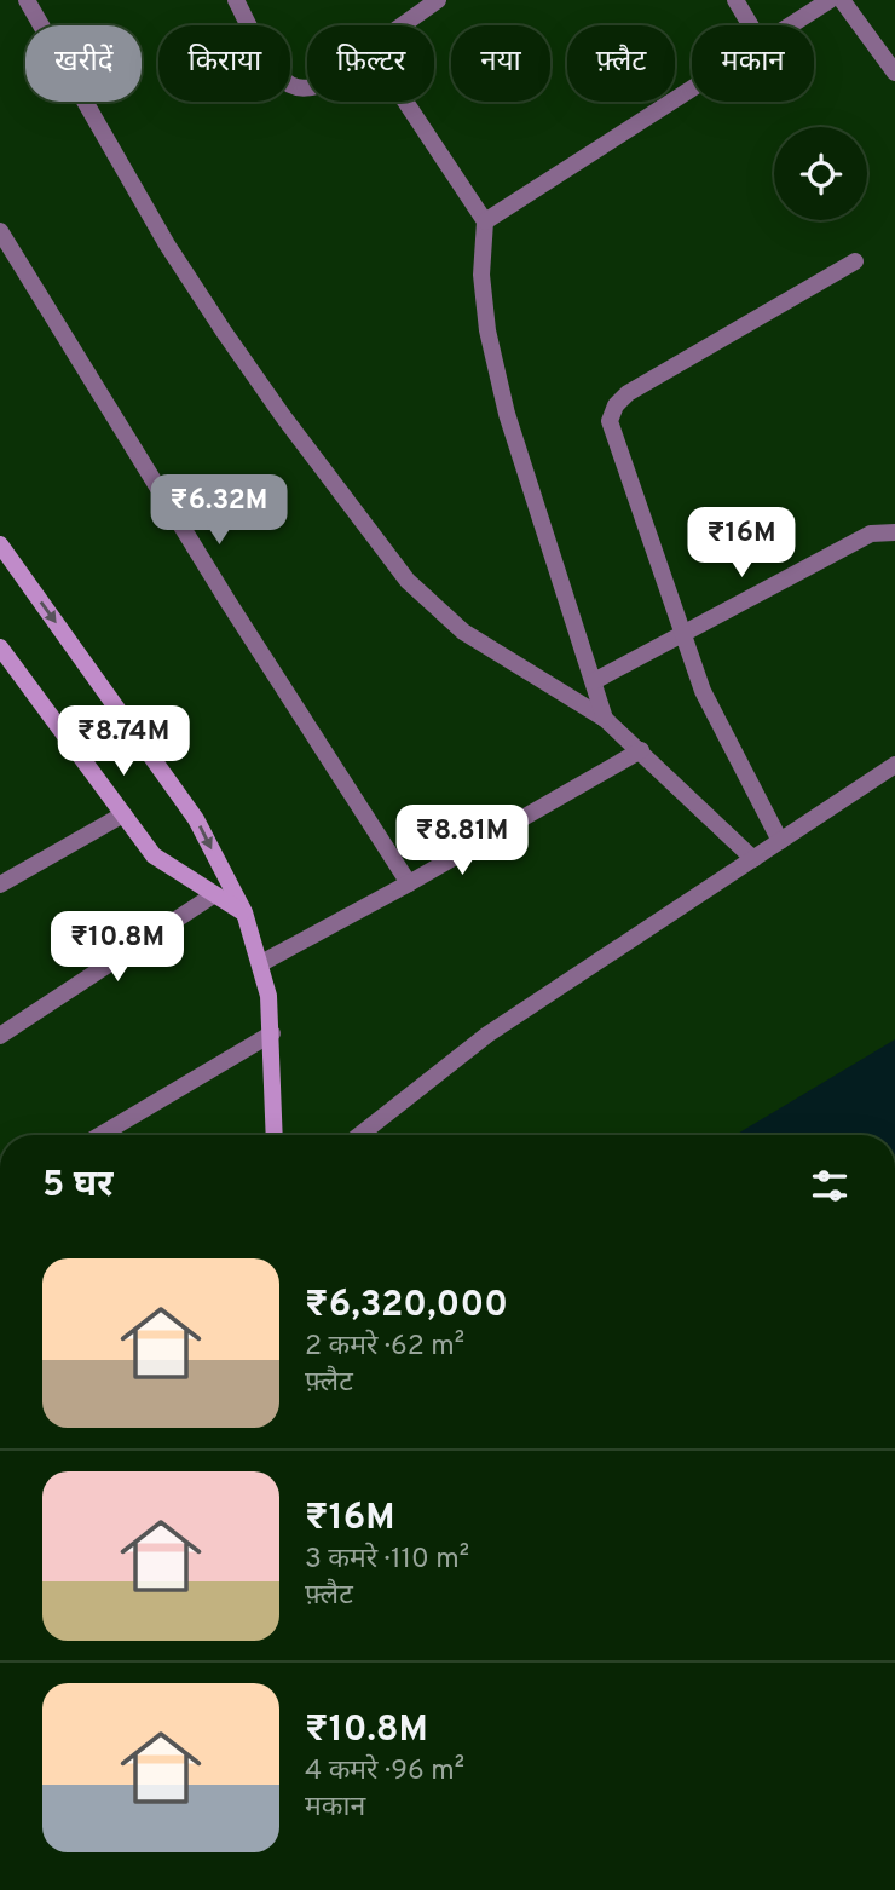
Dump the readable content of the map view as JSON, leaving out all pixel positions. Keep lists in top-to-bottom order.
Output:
{
  "page": {
    "chip": [
      "खरीदें",
      "किराया",
      "फ़िल्टर",
      "नया",
      "फ़्लैट",
      "मकान"
    ],
    "price": [
      "₹6.32M",
      "₹16M",
      "₹8.74M",
      "₹8.81M",
      "₹10.8M"
    ],
    "heading": "5 घर",
    "list": [
      {
        "name": "₹6,320,000",
        "note": "2 कमरे · 62 m² · फ़्लैट"
      },
      {
        "name": "₹16M",
        "note": "3 कमरे · 110 m² · फ़्लैट"
      },
      {
        "name": "₹10.8M",
        "note": "4 कमरे · 96 m² · मकान"
      }
    ]
  }
}
